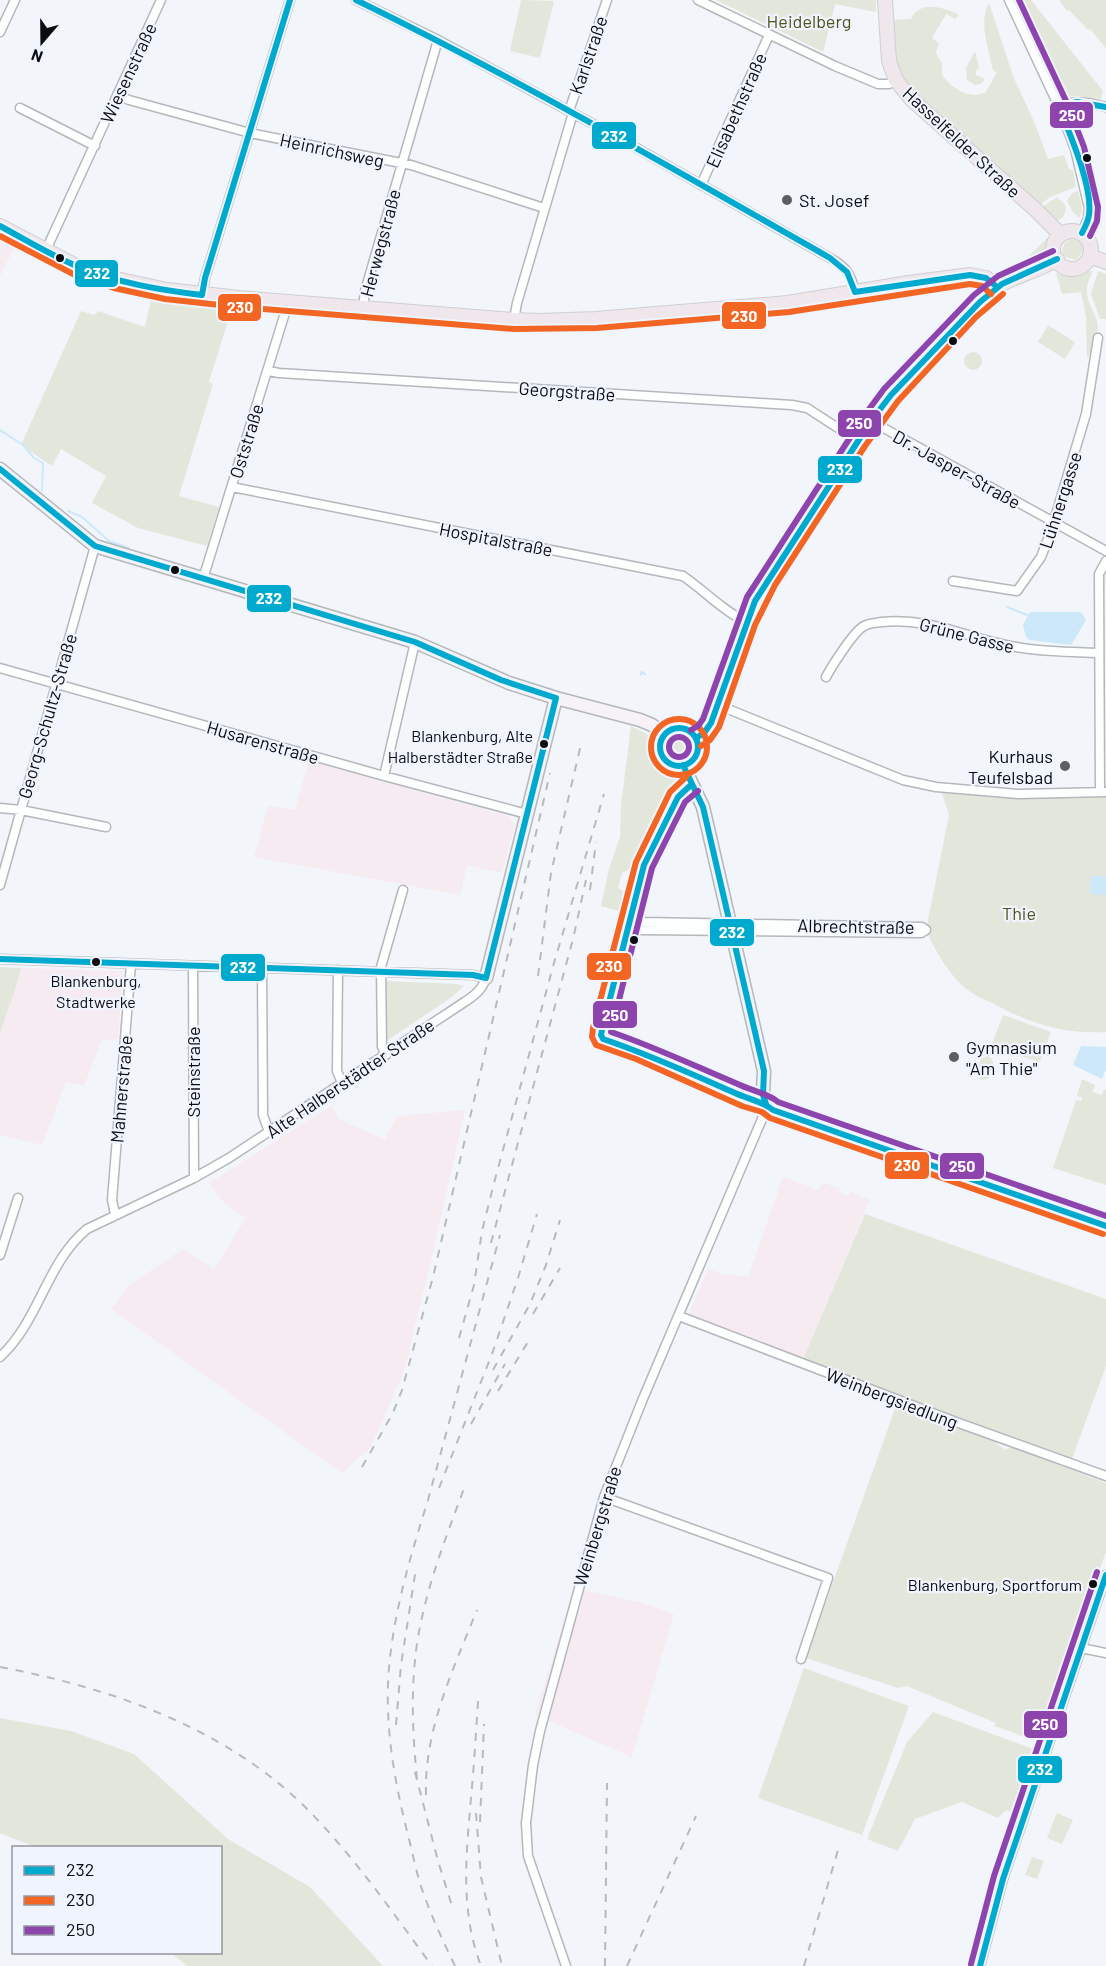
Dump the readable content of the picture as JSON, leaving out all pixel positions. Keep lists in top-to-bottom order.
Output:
{
  "streets": {
    "main road": ["Hasselfelder Straße"],
    "street": [
      "Karlstraße",
      "Wiesenstraße",
      "Elisabethstraße",
      "Heinrichsweg",
      "Herwegstraße",
      "Georgstraße",
      "Oststraße",
      "Dr.-Jasper-Straße",
      "Lühnergasse",
      "Hospitalstraße",
      "Grüne Gasse",
      "Georg-Schultz-Straße",
      "Husarenstraße",
      "Albrechtstraße",
      "Steinstraße",
      "Alte Halberstädter Straße",
      "Mahnerstraße",
      "Weinbergsiedlung",
      "Weinbergstraße"
    ]
  },
  "crossings": [
    ["Karlstraße", "Heinrichsweg"],
    ["Wiesenstraße", "Heinrichsweg"],
    ["Heinrichsweg", "Herwegstraße"],
    ["Georgstraße", "Oststraße"],
    ["Oststraße", "Hospitalstraße"],
    ["Dr.-Jasper-Straße", "Lühnergasse"],
    ["Georg-Schultz-Straße", "Husarenstraße"],
    ["Husarenstraße", "Alte Halberstädter Straße"],
    ["Steinstraße", "Alte Halberstädter Straße"],
    ["Alte Halberstädter Straße", "Mahnerstraße"],
    ["Weinbergsiedlung", "Weinbergstraße"]
  ],
  "parks": ["Heidelberg", "Thie"],
  "places": [
    "St. Josef",
    "Blankenburg, Alte Halberstädter Straße",
    "Kurhaus Teufelsbad",
    "Blankenburg, Stadtwerke",
    "Gymnasium \"Am Thie\"",
    "Blankenburg, Sportforum"
  ],
  "lines": ["transit line 232", "transit line 250", "transit line 230"],
  "legend": ["232", "230", "250"],
  "north": "bottom"
}
